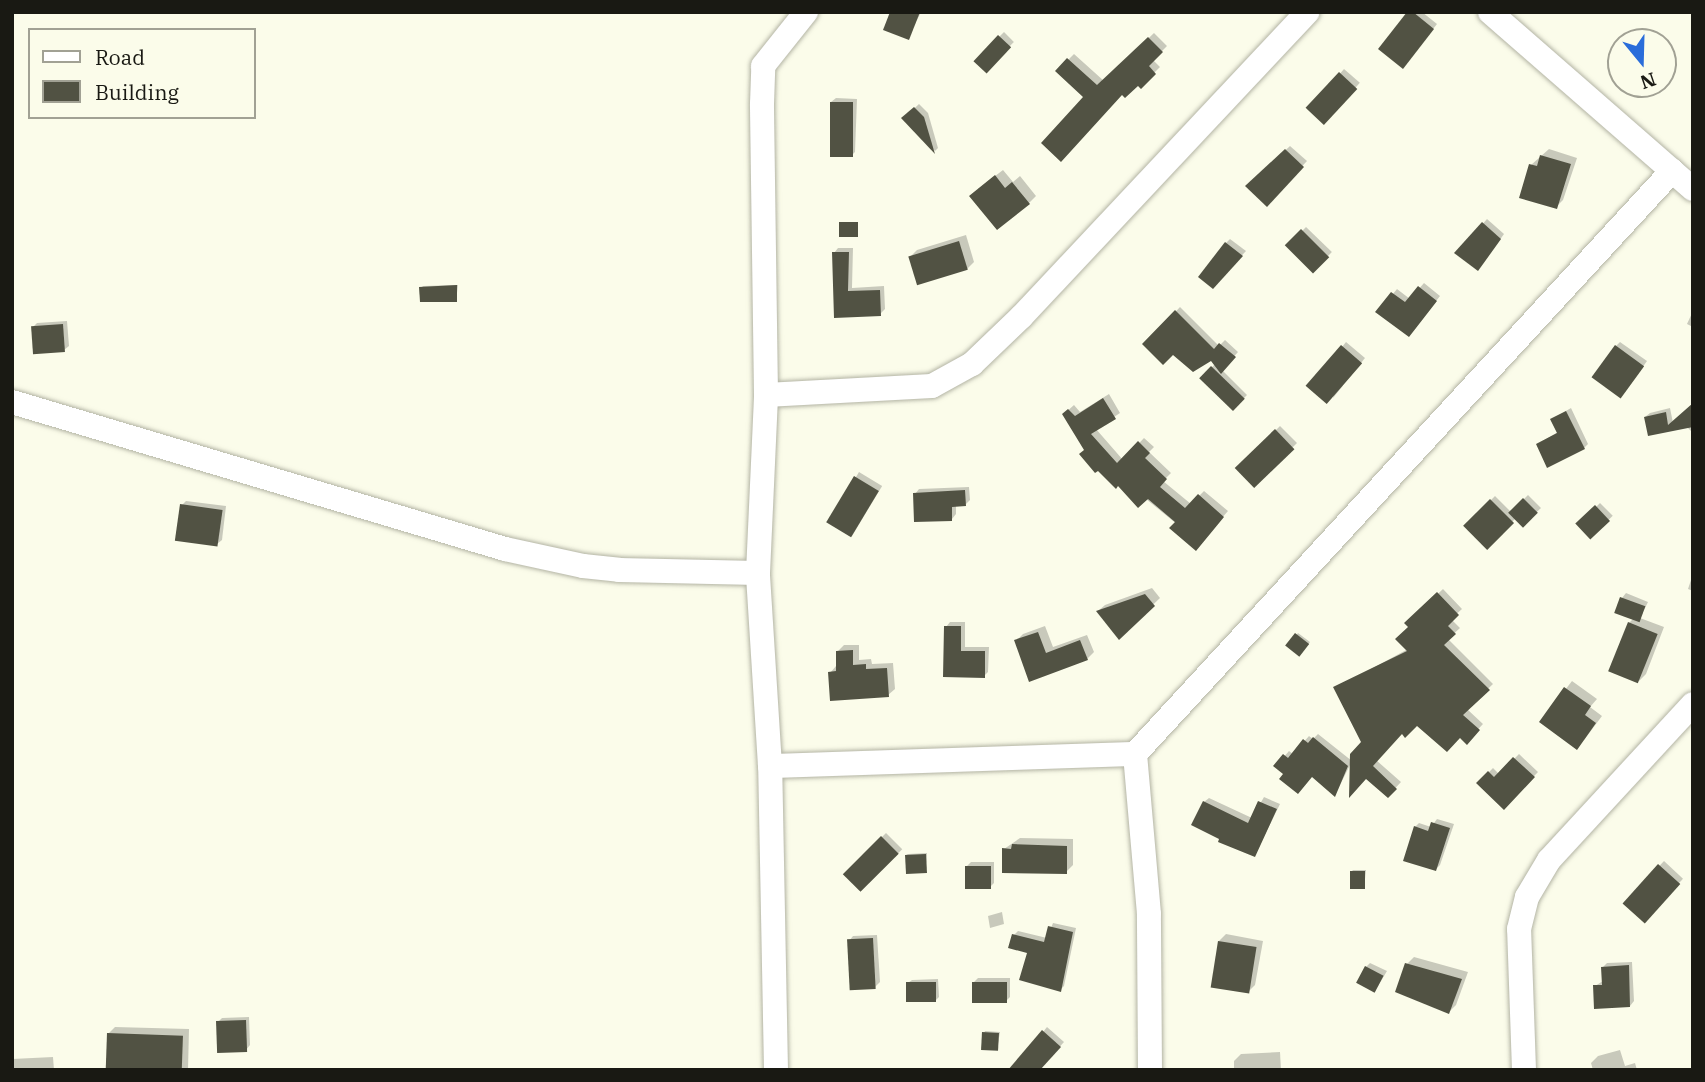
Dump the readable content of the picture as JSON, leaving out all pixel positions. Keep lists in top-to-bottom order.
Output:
{
  "legend": ["Road", "Building"],
  "north": "bottom"
}
